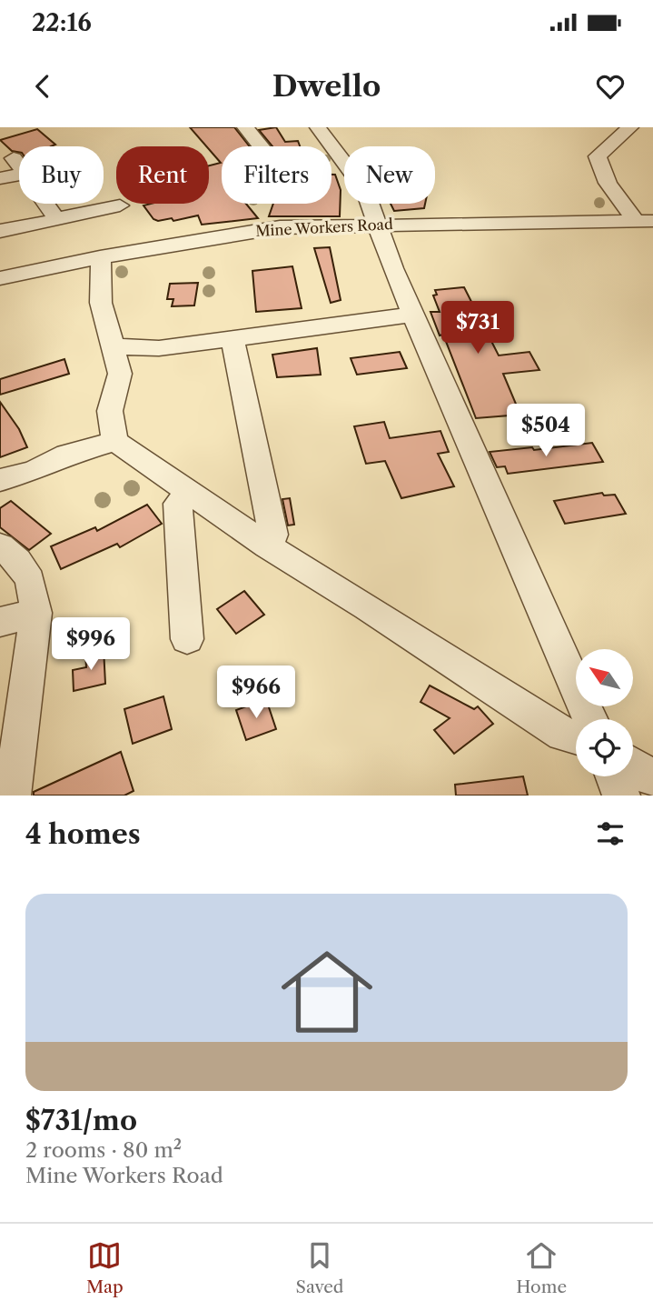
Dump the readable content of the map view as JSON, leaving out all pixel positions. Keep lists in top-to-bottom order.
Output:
{
  "streets": {
    "street": ["Mine Workers Road"]
  },
  "north": "top left",
  "page": {
    "status": "22:16",
    "header": "Dwello",
    "chip": [
      "Buy",
      "Rent",
      "Filters",
      "New"
    ],
    "price": [
      "$731",
      "$504",
      "$996",
      "$966"
    ],
    "heading": "4 homes",
    "list": [
      {
        "name": "$731/mo",
        "note": "2 rooms · 80 m² · Mine Workers Road"
      }
    ],
    "tabs": ["Map", "Saved", "Home"]
  }
}
